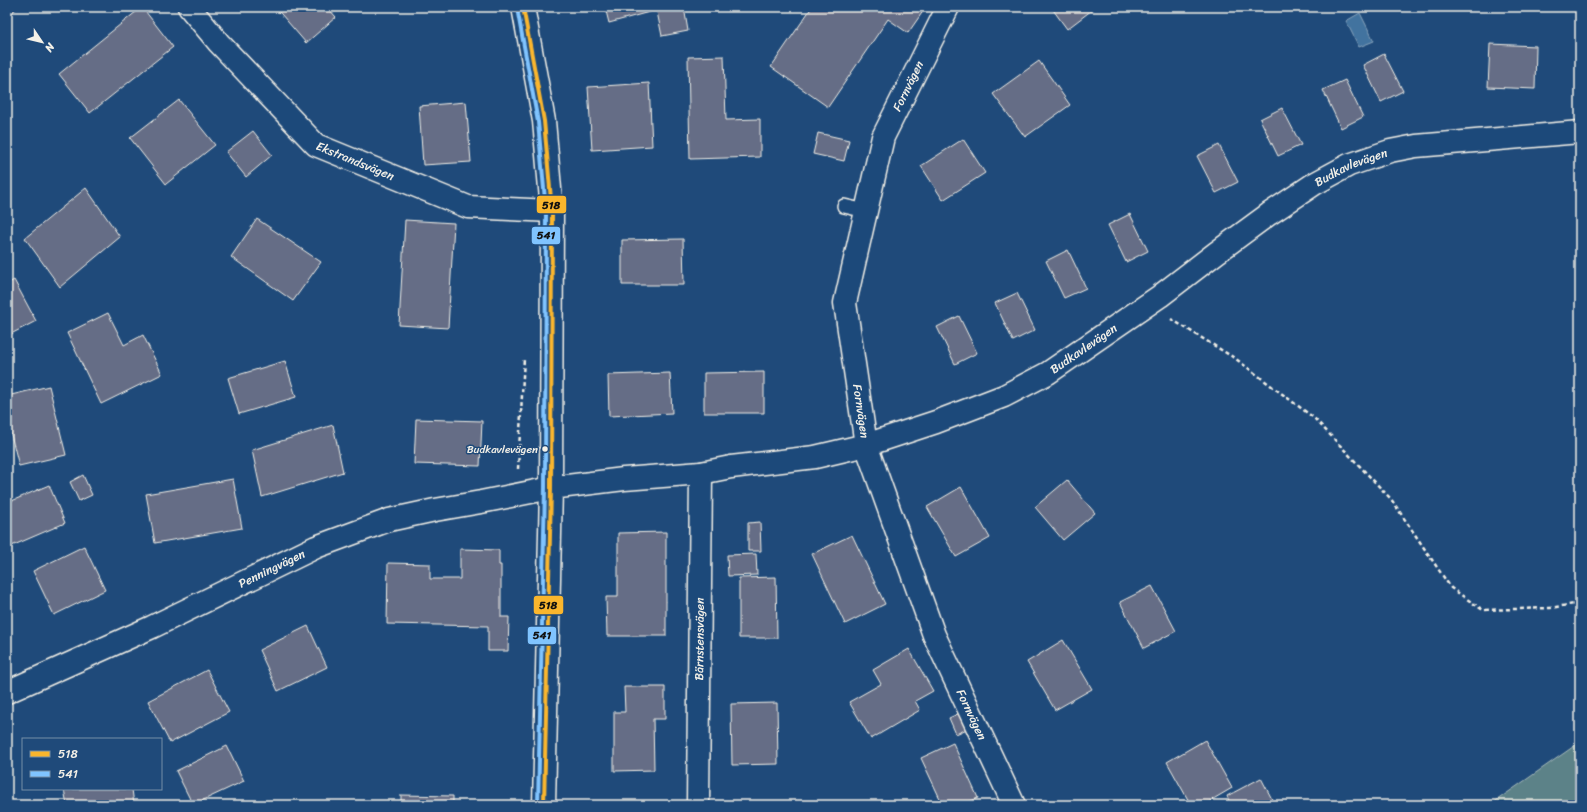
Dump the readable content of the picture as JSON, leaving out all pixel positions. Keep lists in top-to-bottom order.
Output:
{
  "streets": {
    "street": [
      "Fornvägen",
      "Ekstrandsvägen",
      "Budkavlevägen",
      "Penningvägen",
      "Bärnstensvägen"
    ]
  },
  "crossings": [
    ["Fornvägen", "Budkavlevägen"],
    ["Budkavlevägen", "Penningvägen"],
    ["Budkavlevägen", "Bärnstensvägen"]
  ],
  "places": ["Budkavlevägen"],
  "lines": ["transit line 518", "transit line 541"],
  "legend": ["518", "541"],
  "north": "bottom right"
}
